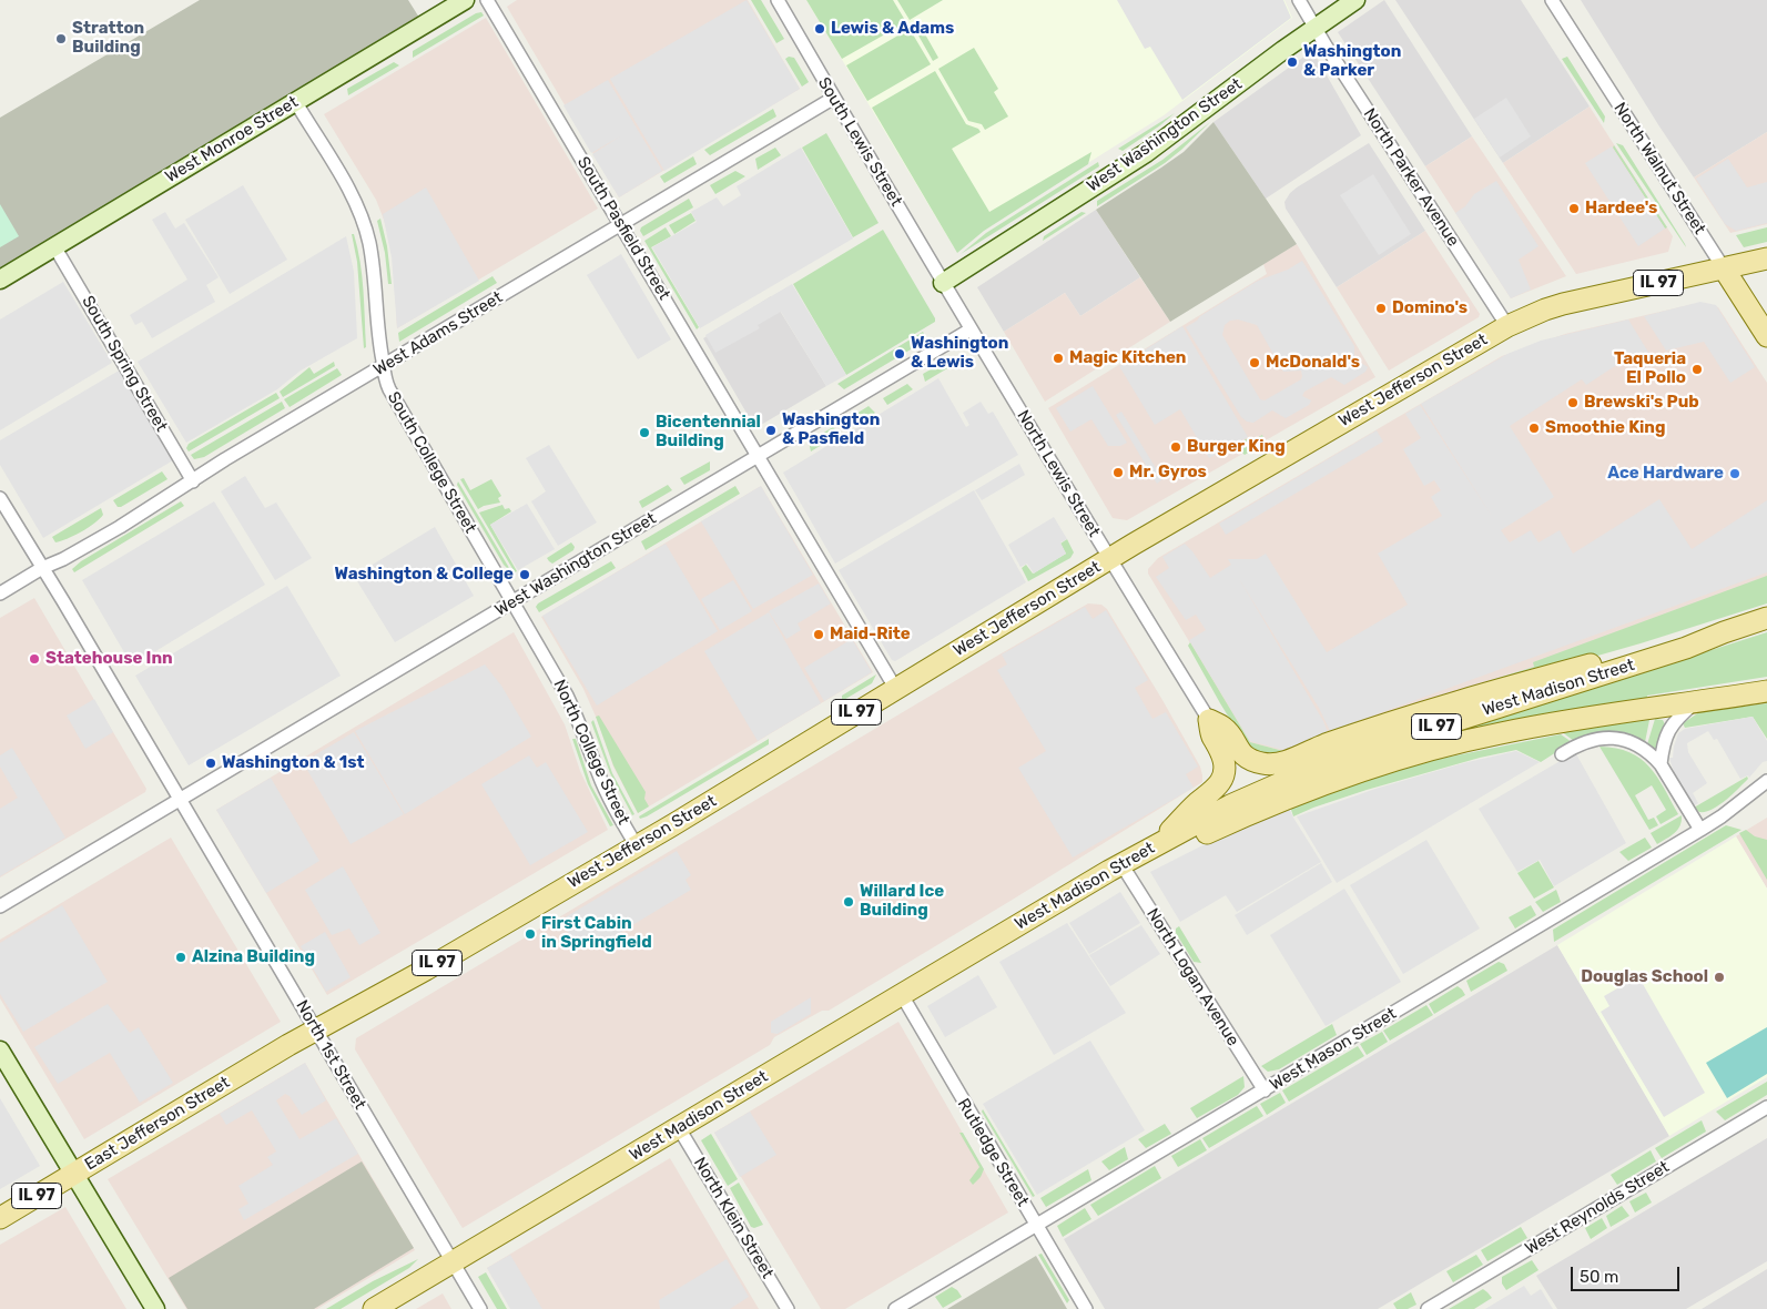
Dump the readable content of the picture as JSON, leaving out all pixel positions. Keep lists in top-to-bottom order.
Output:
{
  "streets": {
    "main road": [
      "North Walnut Street",
      "IL 97",
      "West Jefferson Street",
      "West Madison Street",
      "East Jefferson Street"
    ],
    "street": [
      "West Washington Street",
      "West Monroe Street",
      "South Lewis Street",
      "North Parker Avenue",
      "South Pasfield Street",
      "West Adams Street",
      "South Spring Street",
      "South College Street",
      "North Lewis Street",
      "North College Street",
      "North Logan Avenue",
      "West Mason Street",
      "North 1st Street",
      "Rutledge Street",
      "West Reynolds Street",
      "North Klein Street"
    ]
  },
  "crossings": [
    ["West Washington Street", "South Lewis Street"],
    ["West Washington Street", "North Parker Avenue"],
    ["West Washington Street", "South Pasfield Street"],
    ["West Washington Street", "South College Street"],
    ["West Washington Street", "North Lewis Street"],
    ["West Washington Street", "North College Street"],
    ["West Washington Street", "North 1st Street"],
    ["West Monroe Street", "South Spring Street"],
    ["West Monroe Street", "South College Street"],
    ["South Lewis Street", "West Adams Street"],
    ["South Lewis Street", "North Lewis Street"],
    ["North Walnut Street", "West Jefferson Street"],
    ["North Parker Avenue", "West Jefferson Street"],
    ["South Pasfield Street", "West Adams Street"],
    ["South Pasfield Street", "West Jefferson Street"],
    ["IL 97", "West Madison Street"],
    ["IL 97", "North 1st Street"],
    ["West Adams Street", "South Spring Street"],
    ["West Adams Street", "South College Street"],
    ["West Adams Street", "North 1st Street"],
    ["West Jefferson Street", "North Lewis Street"],
    ["West Jefferson Street", "North College Street"],
    ["West Jefferson Street", "North 1st Street"],
    ["West Jefferson Street", "East Jefferson Street"],
    ["South College Street", "North College Street"],
    ["West Madison Street", "North Logan Avenue"],
    ["West Madison Street", "North 1st Street"],
    ["West Madison Street", "Rutledge Street"],
    ["West Madison Street", "North Klein Street"],
    ["North Logan Avenue", "West Mason Street"],
    ["West Mason Street", "Rutledge Street"],
    ["North 1st Street", "East Jefferson Street"]
  ],
  "places": [
    "Lewis & Adams",
    "Stratton Building",
    "Washington & Parker",
    "Hardee's",
    "Domino's",
    "Washington & Lewis",
    "Magic Kitchen",
    "McDonald's",
    "Taqueria El Pollo",
    "Brewski's Pub",
    "Smoothie King",
    "Washington & Pasfield",
    "Bicentennial Building",
    "Burger King",
    "Mr. Gyros",
    "Ace Hardware",
    "Washington & College",
    "Maid-Rite",
    "Statehouse Inn",
    "Washington & 1st",
    "Willard Ice Building",
    "First Cabin in Springfield",
    "Alzina Building",
    "Douglas School"
  ],
  "scale_bar": "50 m"
}
